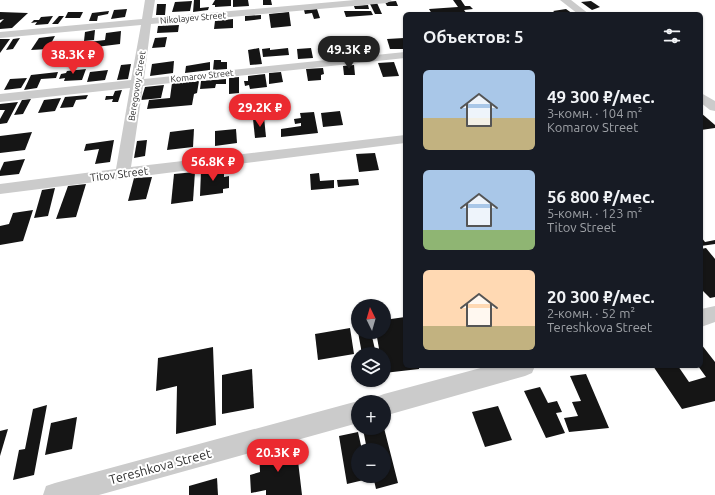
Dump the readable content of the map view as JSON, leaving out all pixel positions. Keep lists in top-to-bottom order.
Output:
{
  "streets": {
    "street": [
      "Nikolayev Street",
      "Komarov Street",
      "Beregovoy Street",
      "Titov Street",
      "Tereshkova Street"
    ]
  },
  "crossings": [
    ["Nikolayev Street", "Beregovoy Street"],
    ["Komarov Street", "Beregovoy Street"],
    ["Beregovoy Street", "Titov Street"]
  ],
  "north": "top",
  "page": {
    "heading": "Объектов: 5",
    "price": [
      "49.3K ₽",
      "38.3K ₽",
      "29.2K ₽",
      "56.8K ₽",
      "20.3K ₽"
    ],
    "list": [
      {
        "name": "49 300 ₽/мес.",
        "note": "3-комн. · 104 m² · Komarov Street"
      },
      {
        "name": "56 800 ₽/мес.",
        "note": "5-комн. · 123 m² · Titov Street"
      },
      {
        "name": "20 300 ₽/мес.",
        "note": "2-комн. · 52 m² · Tereshkova Street"
      }
    ],
    "map_buttons": ["+", "−"]
  }
}
